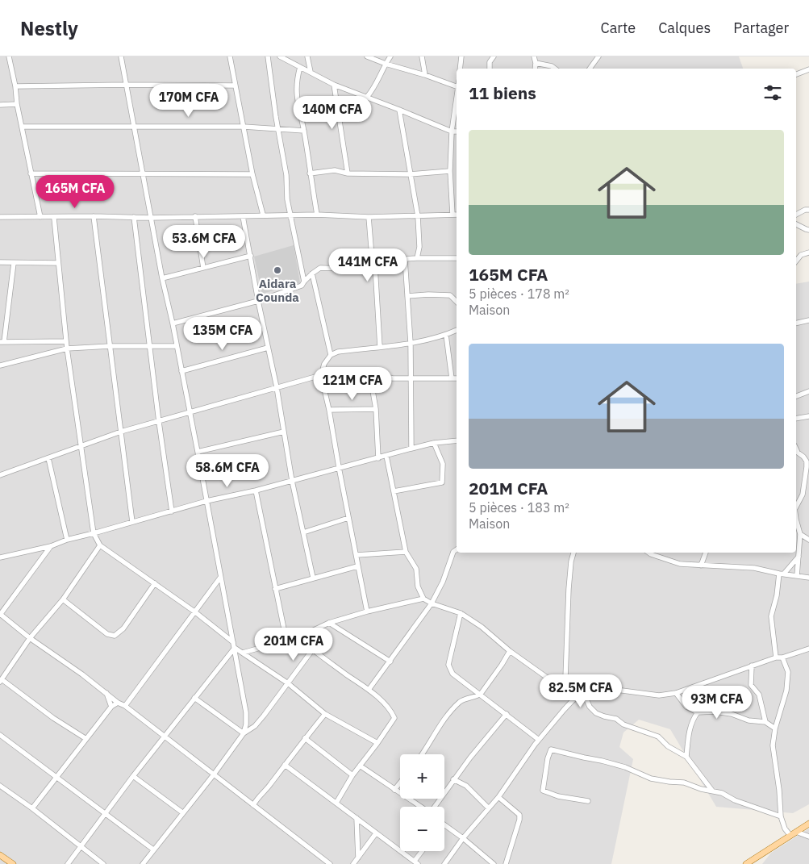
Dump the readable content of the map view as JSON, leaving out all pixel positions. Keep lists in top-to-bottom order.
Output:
{
  "places": ["Aidara Counda"],
  "page": {
    "header": "Nestly",
    "nav": ["Carte", "Calques", "Partager"],
    "heading": "11 biens",
    "price": [
      "170M CFA",
      "140M CFA",
      "165M CFA",
      "53.6M CFA",
      "141M CFA",
      "135M CFA",
      "121M CFA",
      "58.6M CFA",
      "201M CFA",
      "82.5M CFA",
      "93M CFA"
    ],
    "list": [
      {
        "name": "165M CFA",
        "note": "5 pièces · 178 m² · Maison"
      },
      {
        "name": "201M CFA",
        "note": "5 pièces · 183 m² · Maison"
      }
    ],
    "map_buttons": ["+", "−"]
  }
}
